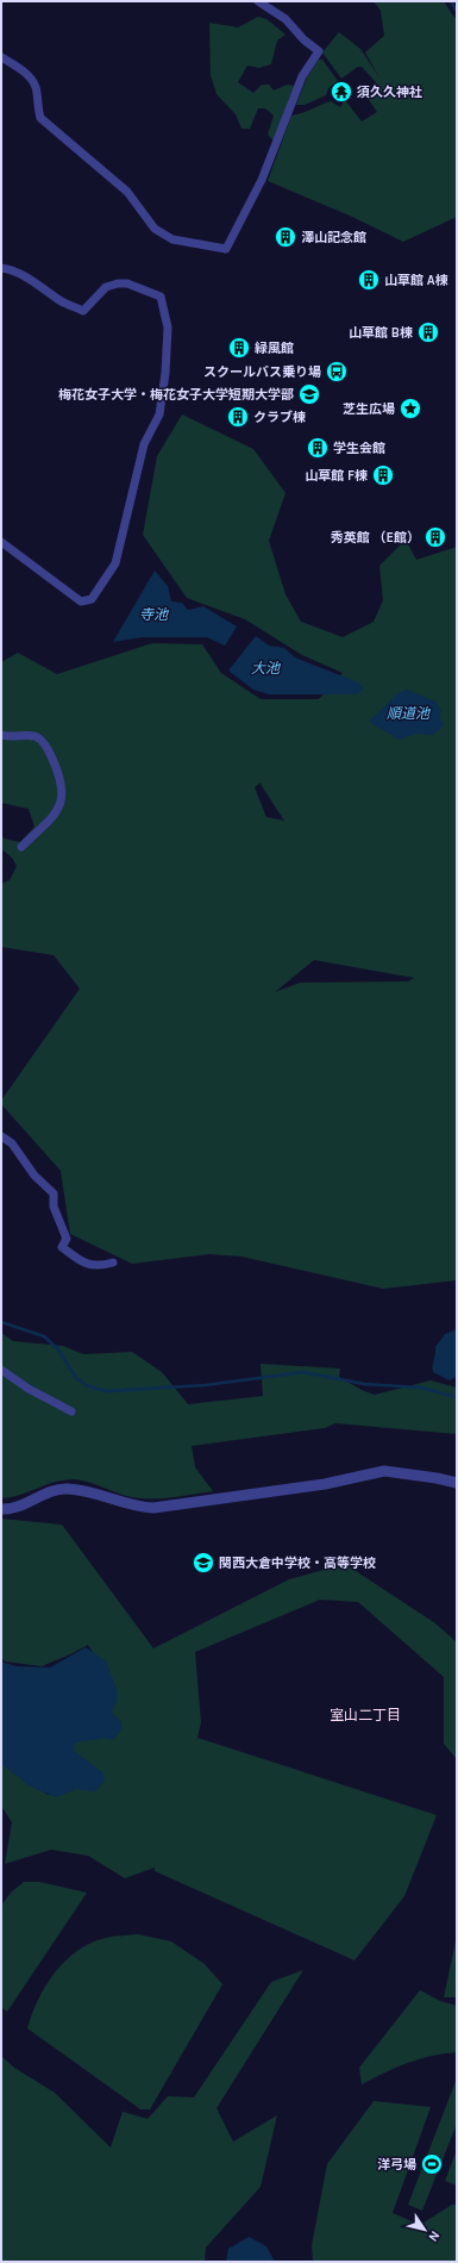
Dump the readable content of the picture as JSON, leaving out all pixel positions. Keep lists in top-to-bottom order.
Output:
{
  "districts": ["室山二丁目"],
  "water": ["寺池", "大池", "順道池"],
  "places": {
    "temple": ["須久久神社"],
    "building": [
      "澤山記念館",
      "山草館 A棟",
      "山草館 B棟",
      "緑風館",
      "クラブ棟",
      "学生会館",
      "山草館 F棟",
      "秀英館 （E館）"
    ],
    "bus stop": ["スクールバス乗り場"],
    "school or university": ["梅花女子大学・梅花女子大学短期大学部", "関西大倉中学校・高等学校"],
    "place": ["芝生広場"],
    "sports": ["洋弓場"]
  },
  "north": "bottom right"
}
